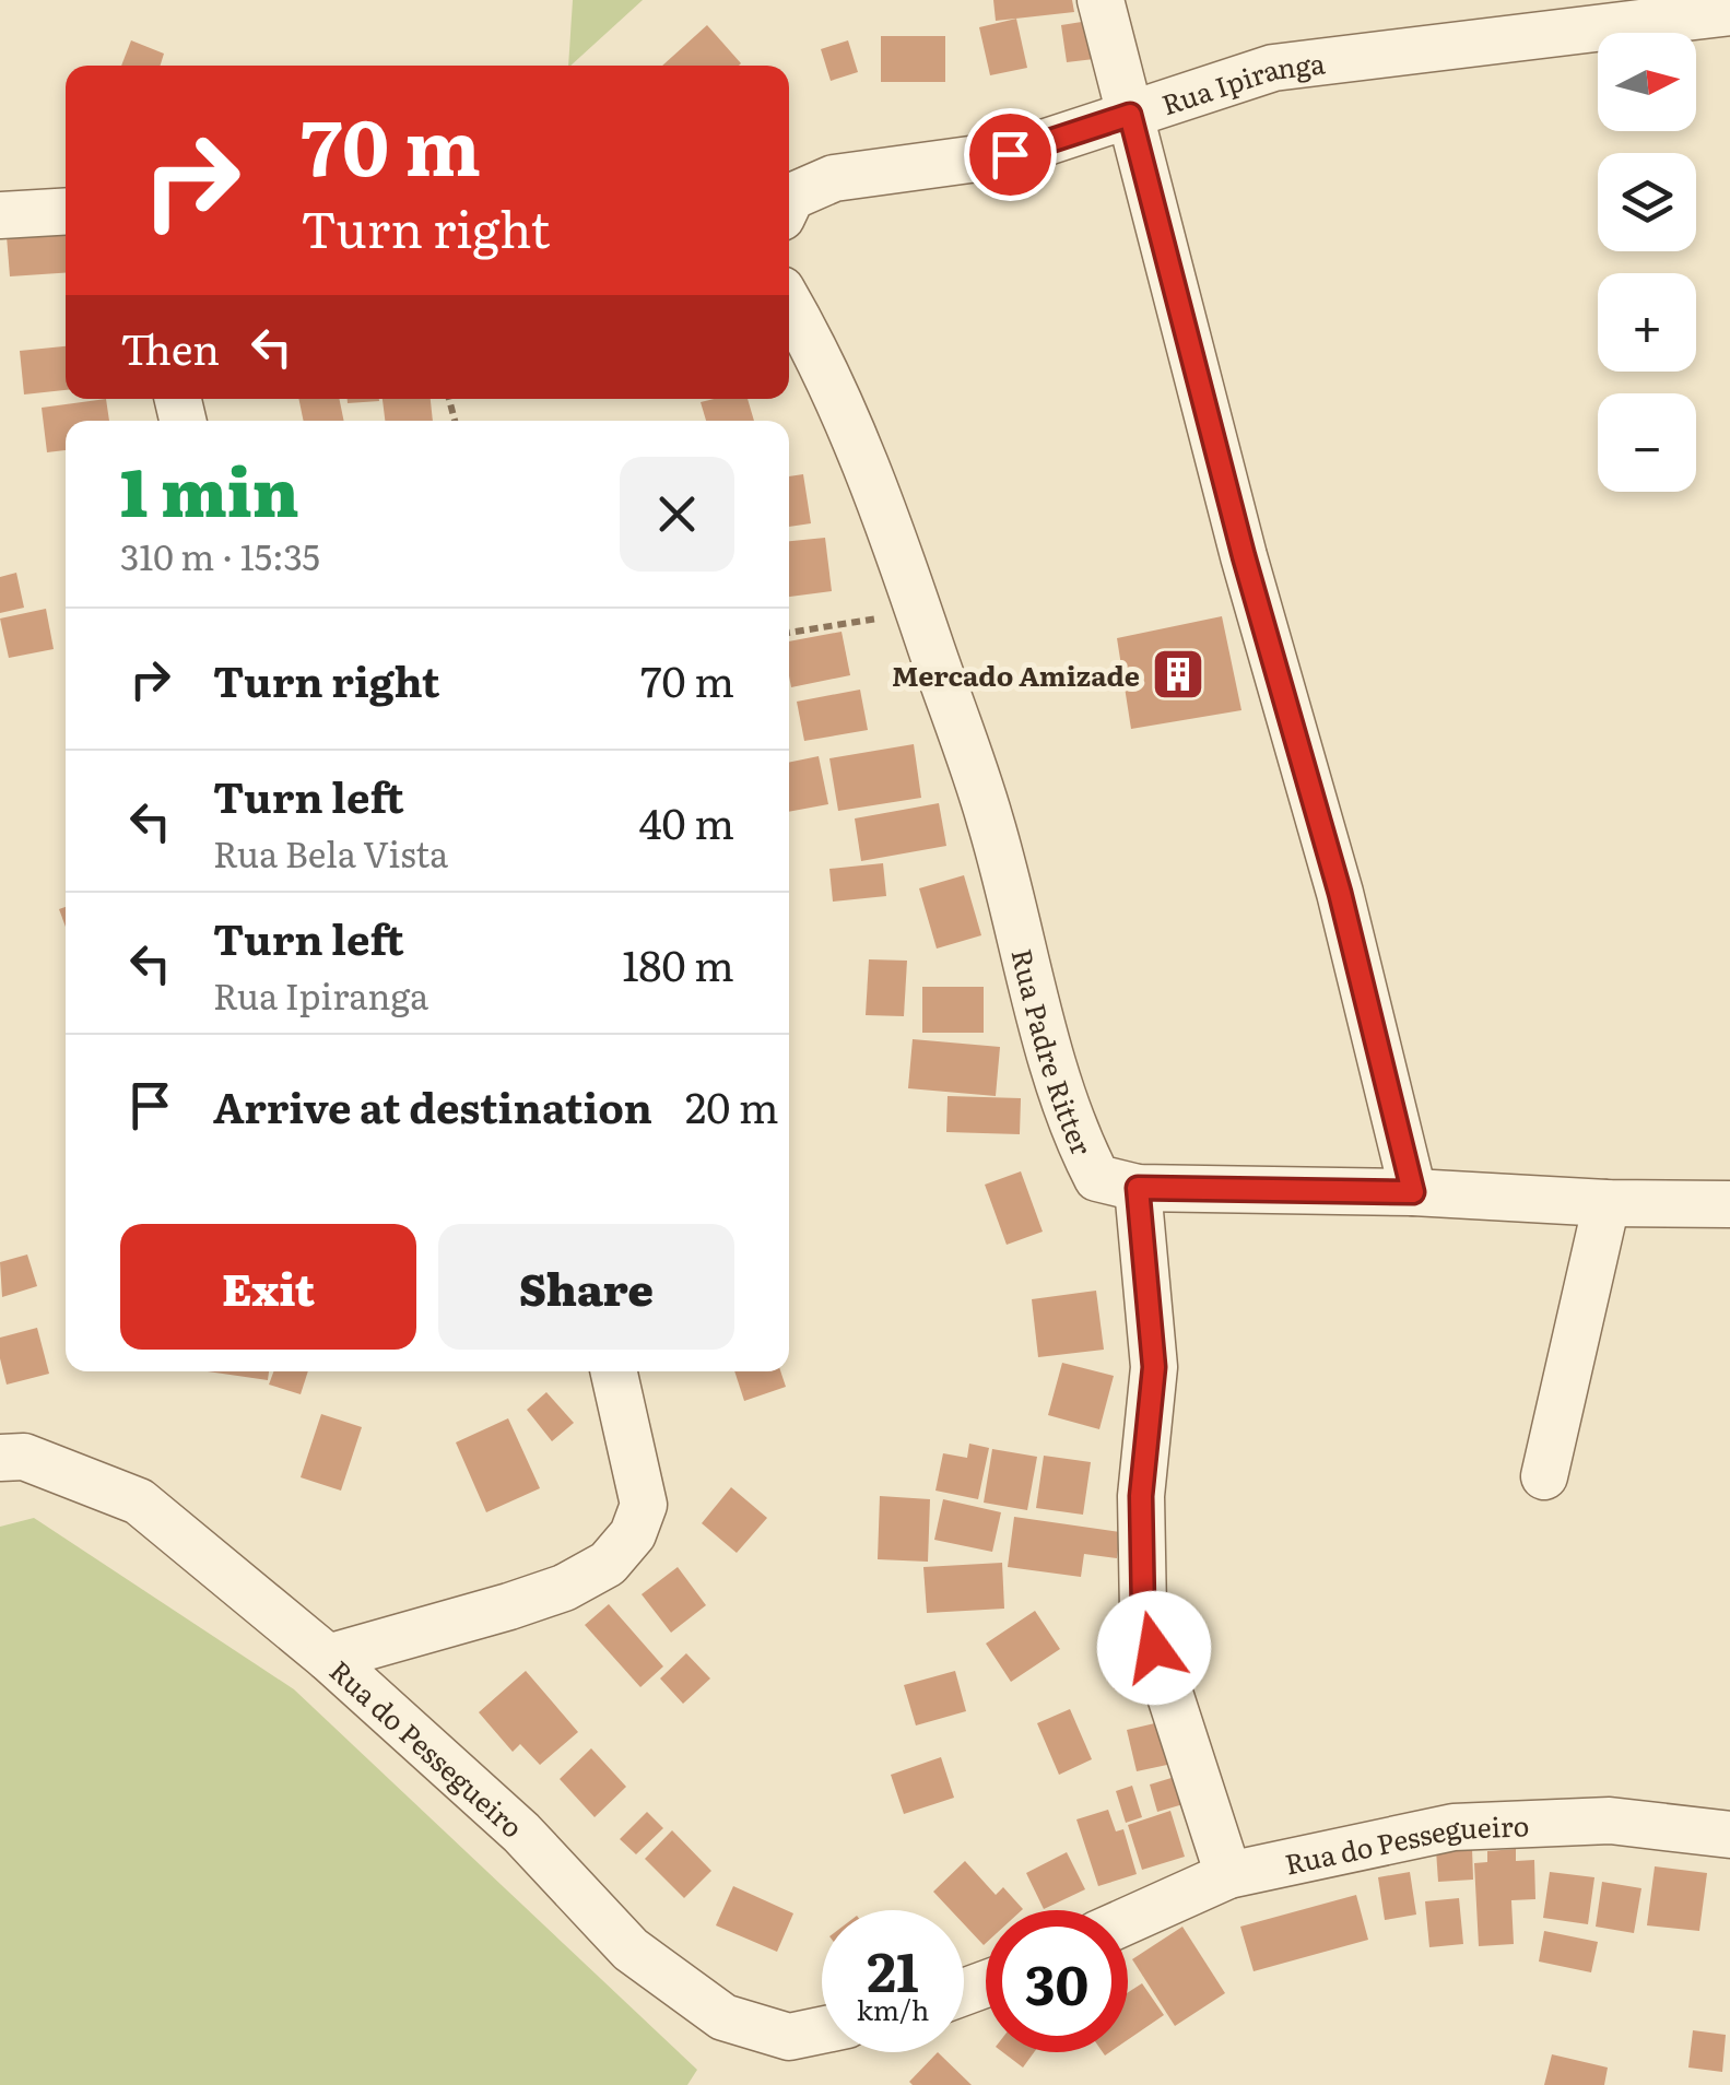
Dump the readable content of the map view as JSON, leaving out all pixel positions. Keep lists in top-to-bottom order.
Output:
{
  "streets": {
    "street": ["Rua Ipiranga", "Rua Padre Ritter", "Rua do Pessegueiro"]
  },
  "places": {
    "building": ["Mercado Amizade"]
  },
  "north": "right",
  "page": {
    "map_buttons": ["+", "−"],
    "turn": ["70 m", "Turn right"],
    "then": "Then",
    "heading": ["1 min", "310 m · 15:35"],
    "list": [
      {
        "name": "Turn right",
        "value": "70 m"
      },
      {
        "name": "Turn left",
        "note": "Rua Bela Vista",
        "value": "40 m"
      },
      {
        "name": "Turn left",
        "note": "Rua Ipiranga",
        "value": "180 m"
      },
      {
        "name": "Arrive at destination",
        "value": "20 m"
      }
    ],
    "buttons": ["Exit", "Share"],
    "speed": "21 km/h",
    "limit": "30"
  }
}
